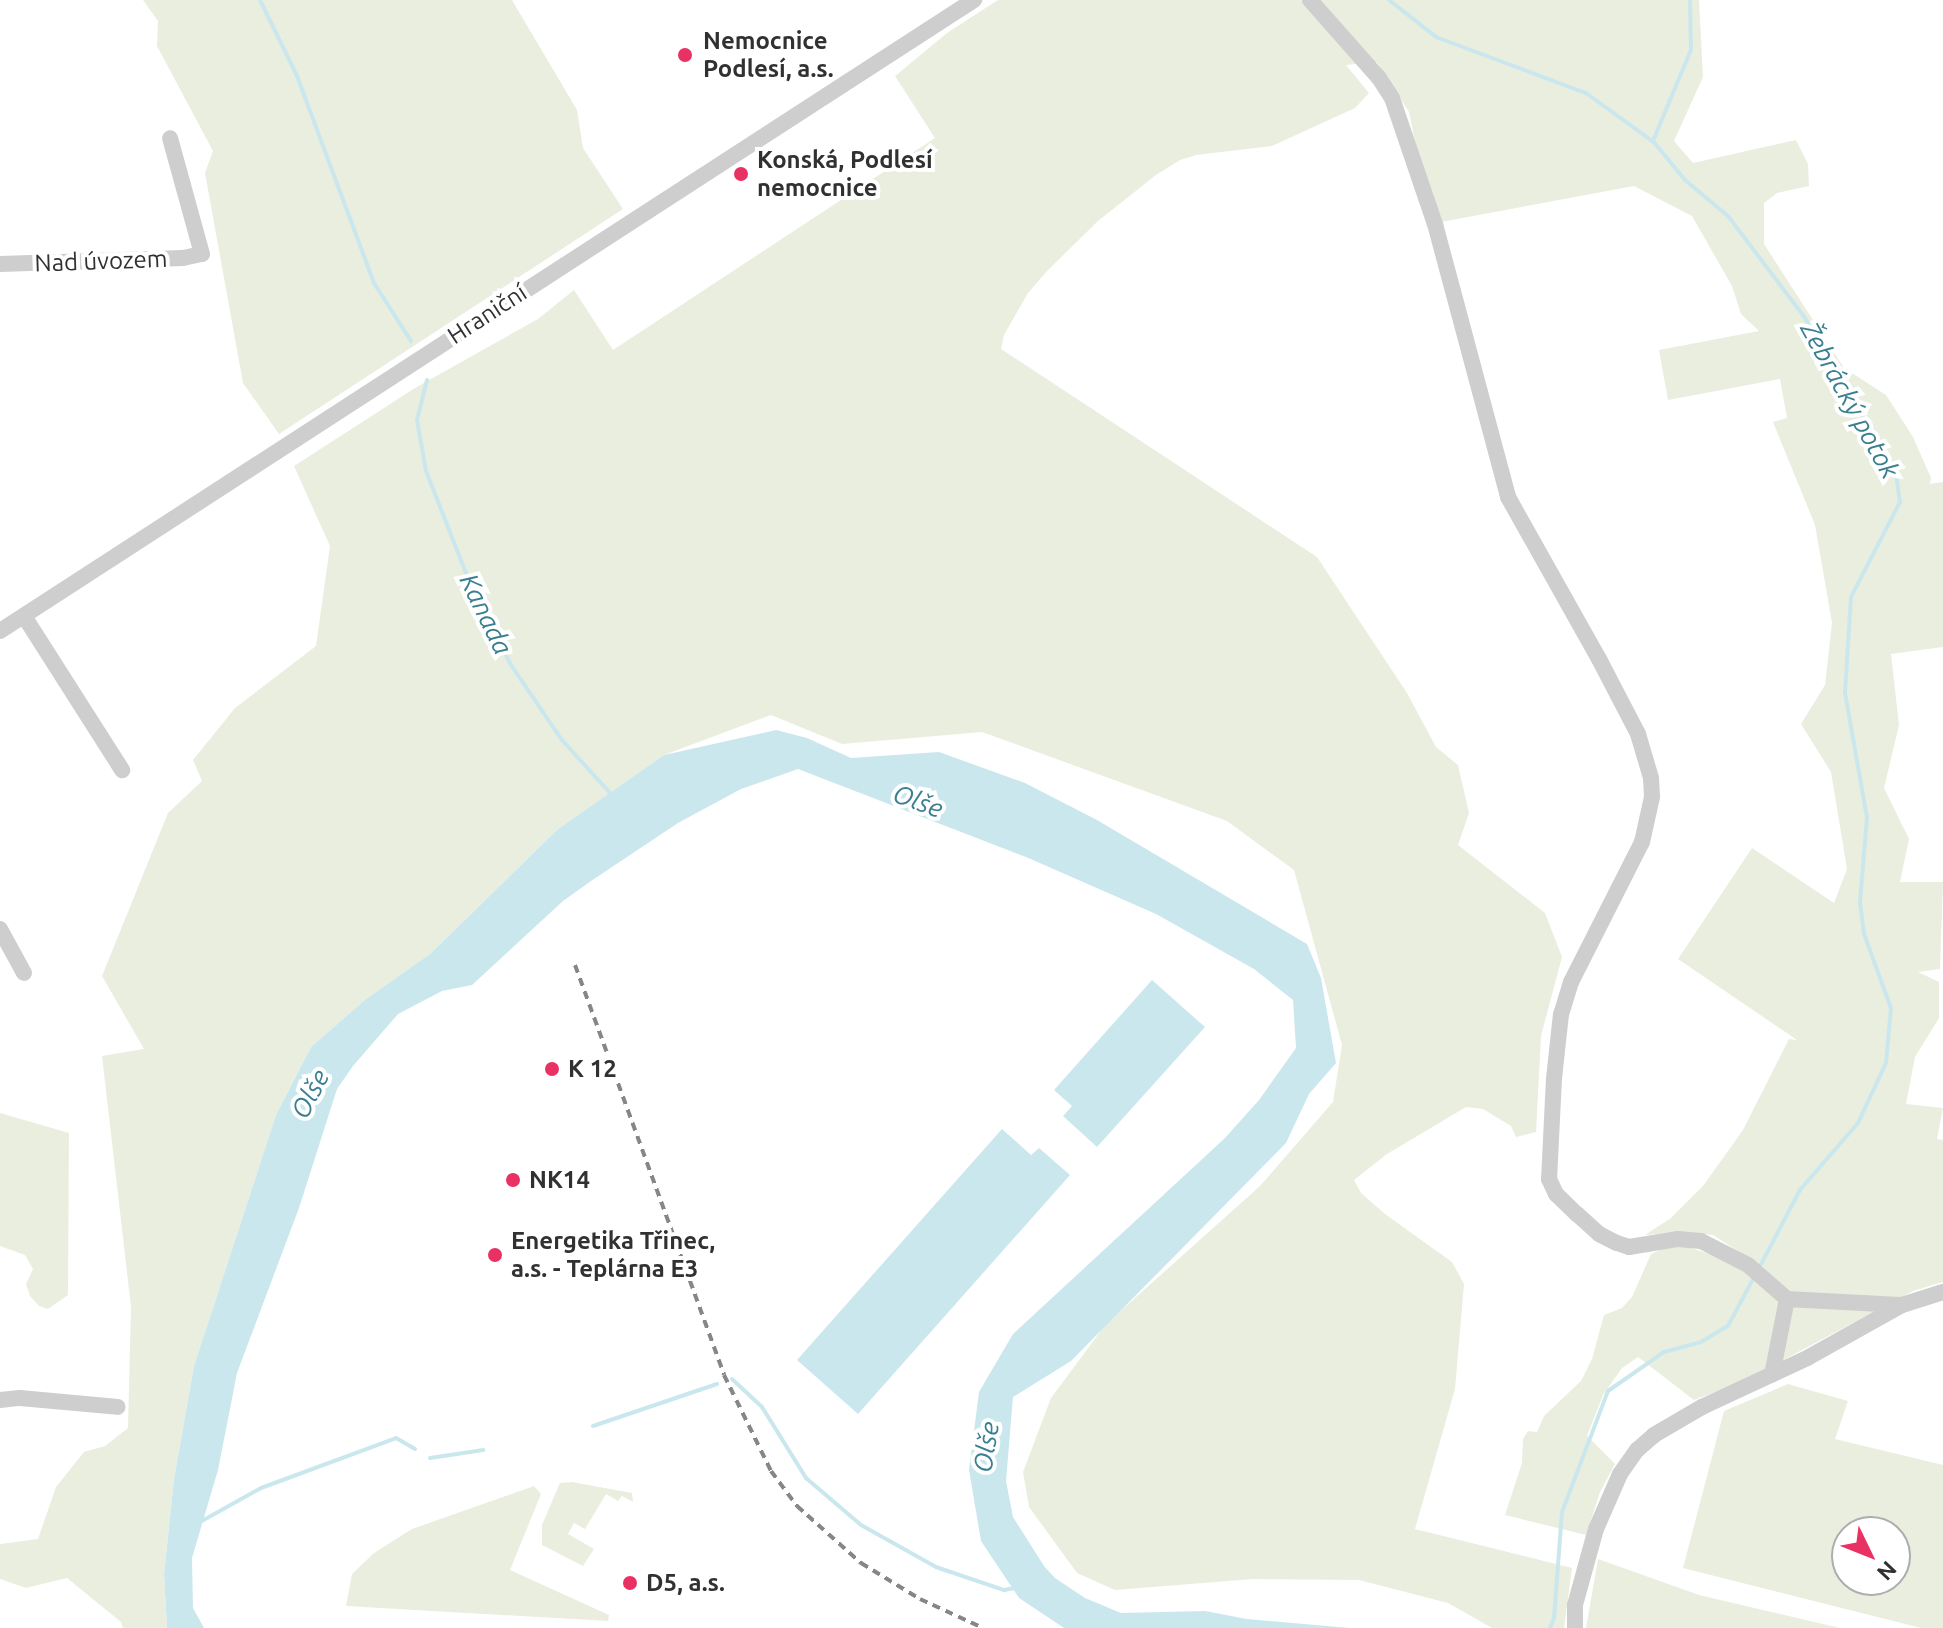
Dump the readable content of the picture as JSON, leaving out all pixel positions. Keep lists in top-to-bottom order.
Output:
{
  "streets": {
    "street": ["Nad úvozem", "Hraniční"]
  },
  "water": ["Žebrácký potok", "Kanada", "Olše"],
  "places": [
    "Nemocnice Podlesí, a.s.",
    "Konská, Podlesí nemocnice",
    "K 12",
    "NK14",
    "Energetika Třinec, a.s. - Teplárna E3",
    "D5, a.s."
  ],
  "north": "bottom right"
}
